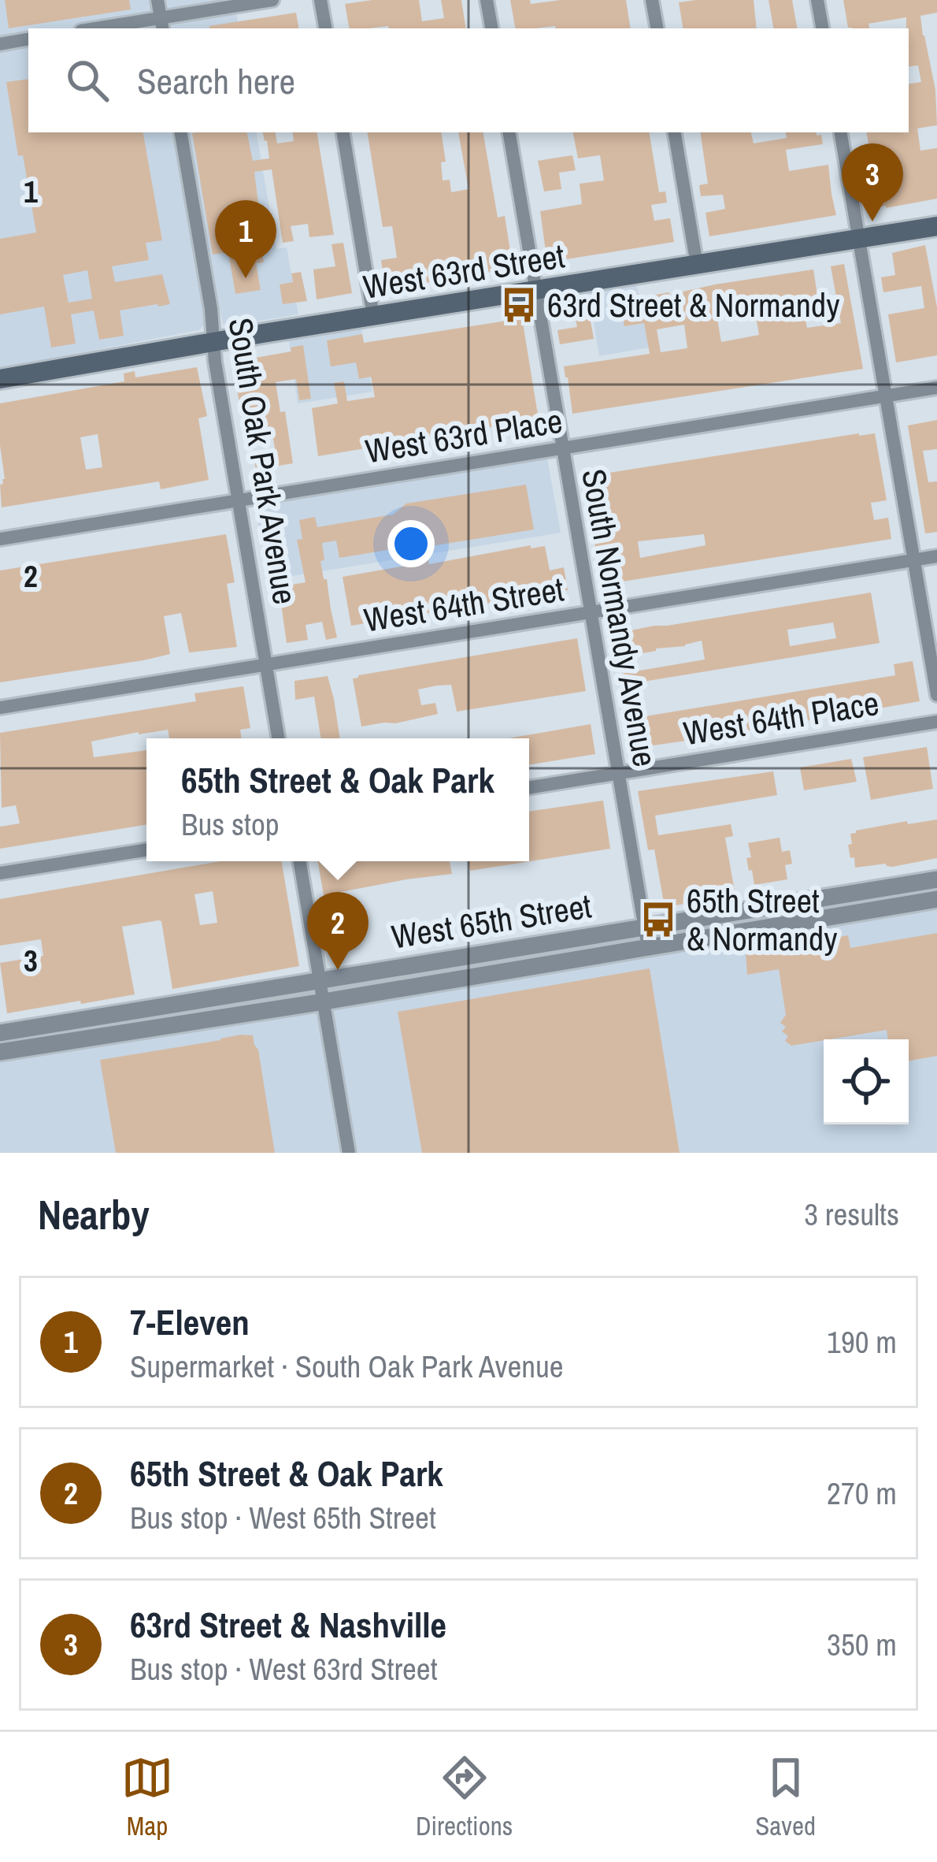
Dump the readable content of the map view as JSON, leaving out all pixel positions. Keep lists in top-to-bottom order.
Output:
{
  "streets": {
    "main road": ["West 63rd Street"],
    "street": [
      "West 63rd Place",
      "South Oak Park Avenue",
      "West 64th Street",
      "South Normandy Avenue",
      "West 64th Place",
      "West 65th Street"
    ]
  },
  "crossings": [
    ["West 63rd Street", "South Oak Park Avenue"],
    ["West 63rd Street", "South Normandy Avenue"],
    ["West 63rd Place", "South Oak Park Avenue"],
    ["West 63rd Place", "South Normandy Avenue"],
    ["South Oak Park Avenue", "West 64th Street"],
    ["West 64th Street", "South Normandy Avenue"],
    ["South Normandy Avenue", "West 64th Place"],
    ["South Normandy Avenue", "West 65th Street"]
  ],
  "places": {
    "bus stop": ["63rd Street & Normandy", "65th Street & Normandy"]
  },
  "page": {
    "search": "Search here",
    "pins": ["3", "1", "2"],
    "popup": ["65th Street & Oak Park", "Bus stop"],
    "heading": ["Nearby", "3 results"],
    "list": [
      {
        "mark": "1",
        "name": "7-Eleven",
        "note": "Supermarket · South Oak Park Avenue",
        "value": "190 m"
      },
      {
        "mark": "2",
        "name": "65th Street & Oak Park",
        "note": "Bus stop · West 65th Street",
        "value": "270 m"
      },
      {
        "mark": "3",
        "name": "63rd Street & Nashville",
        "note": "Bus stop · West 63rd Street",
        "value": "350 m"
      }
    ],
    "nav": ["Map", "Directions", "Saved"]
  },
  "grid": {
    "rows": ["1", "2", "3"]
  }
}
